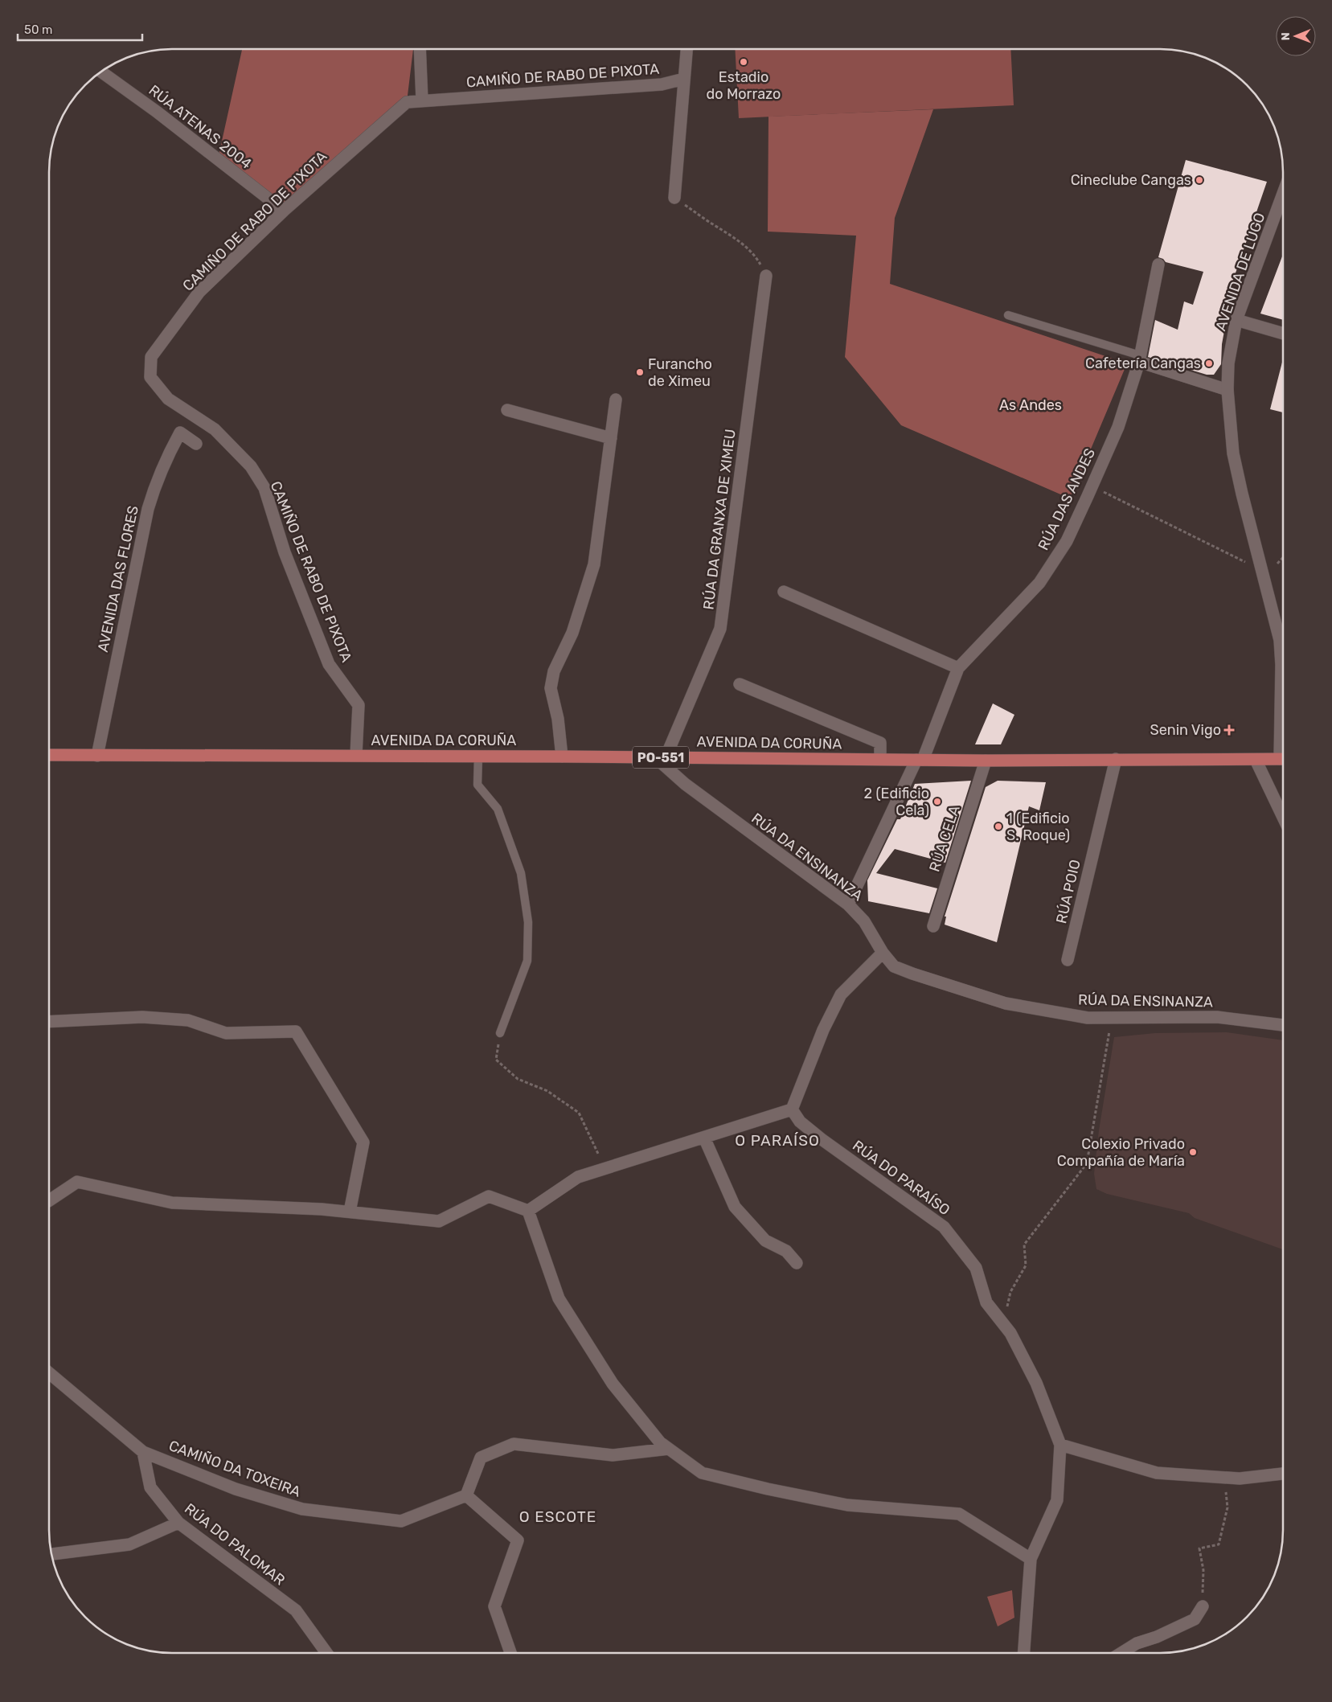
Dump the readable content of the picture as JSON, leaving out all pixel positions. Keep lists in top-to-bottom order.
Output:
{
  "streets": {
    "main road": ["AVENIDA DA CORUÑA", "PO-551"],
    "street": [
      "CAMIÑO DE RABO DE PIXOTA",
      "RÚA ATENAS 2004",
      "AVENIDA DE LUGO",
      "RÚA DAS ANDES",
      "RÚA DA GRANXA DE XIMEU",
      "AVENIDA DAS FLORES",
      "RÚA CELA",
      "RÚA DA ENSINANZA",
      "RÚA POIO",
      "RÚA DO PARAÍSO",
      "CAMIÑO DA TOXEIRA",
      "RÚA DO PALOMAR"
    ]
  },
  "crossings": [
    ["CAMIÑO DE RABO DE PIXOTA", "RÚA ATENAS 2004"],
    ["CAMIÑO DE RABO DE PIXOTA", "AVENIDA DA CORUÑA"],
    ["RÚA DAS ANDES", "AVENIDA DA CORUÑA"],
    ["RÚA DAS ANDES", "RÚA DA ENSINANZA"],
    ["RÚA DA GRANXA DE XIMEU", "AVENIDA DA CORUÑA"],
    ["RÚA DA GRANXA DE XIMEU", "RÚA DA ENSINANZA"],
    ["AVENIDA DAS FLORES", "AVENIDA DA CORUÑA"],
    ["AVENIDA DA CORUÑA", "RÚA CELA"],
    ["AVENIDA DA CORUÑA", "RÚA DA ENSINANZA"],
    ["AVENIDA DA CORUÑA", "RÚA POIO"],
    ["CAMIÑO DA TOXEIRA", "RÚA DO PALOMAR"]
  ],
  "districts": ["O PARAÍSO", "O ESCOTE"],
  "parks": ["As Andes"],
  "places": {
    "other": [
      "Estadio do Morrazo",
      "Cineclube Cangas",
      "Cafetería Cangas",
      "Furancho de Ximeu",
      "2 (Edificio Cela)",
      "1 (Edificio S. Roque)",
      "Colexio Privado Compañía de María"
    ],
    "health": ["Senin Vigo"]
  },
  "scale_bar": "50 m",
  "north": "left"
}
